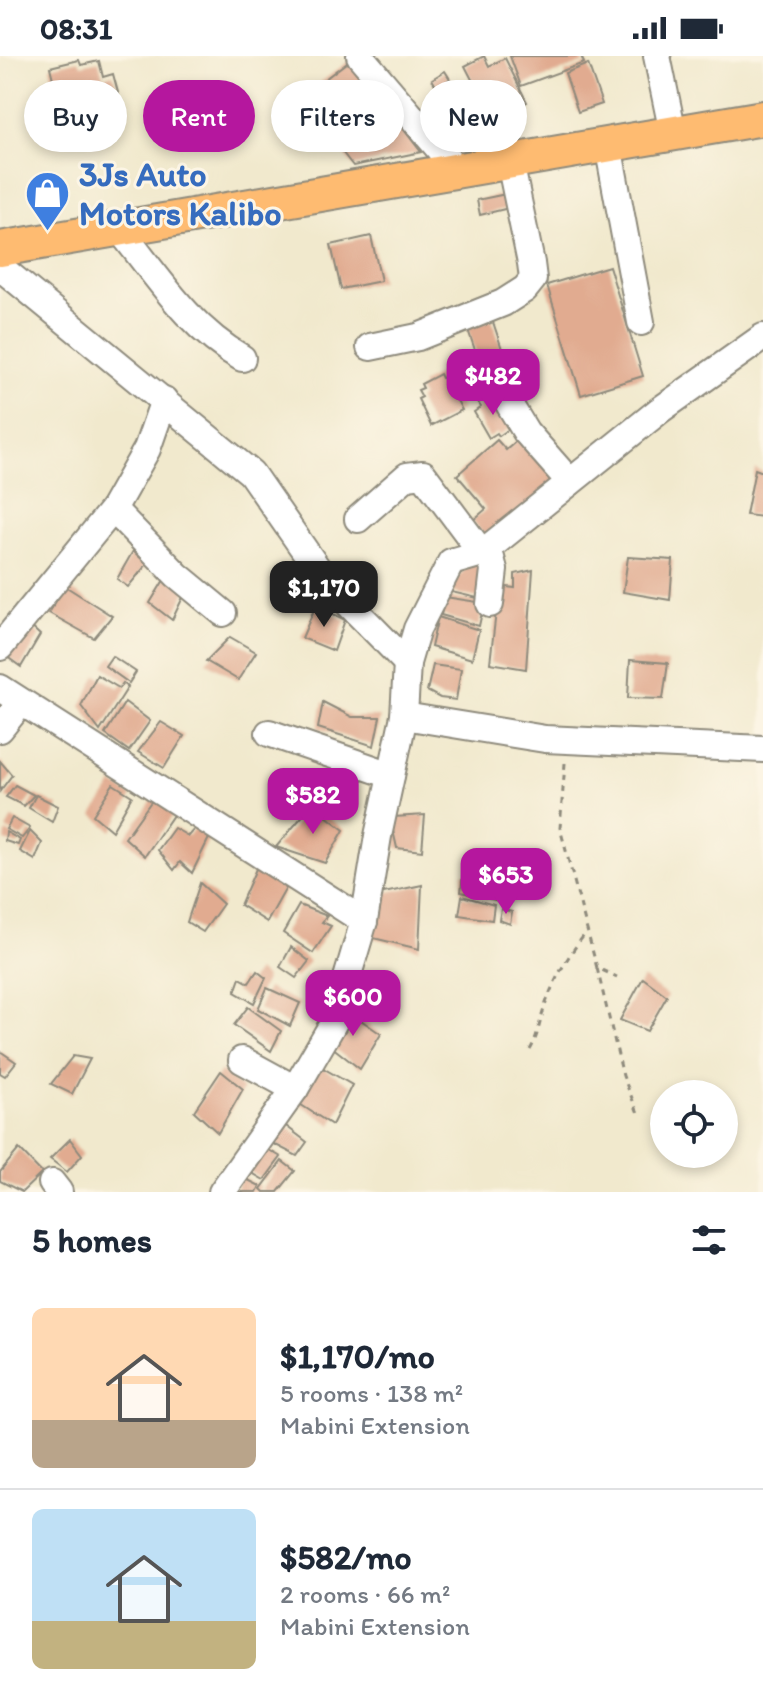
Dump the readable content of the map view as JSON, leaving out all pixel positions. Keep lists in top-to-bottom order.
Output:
{
  "places": {
    "shop": ["3Js Auto Motors Kalibo"]
  },
  "page": {
    "status": "08:31",
    "chip": [
      "Buy",
      "Rent",
      "Filters",
      "New"
    ],
    "price": [
      "$482",
      "$1,170",
      "$582",
      "$653",
      "$600"
    ],
    "heading": "5 homes",
    "list": [
      {
        "name": "$1,170/mo",
        "note": "5 rooms · 138 m² · Mabini Extension"
      },
      {
        "name": "$582/mo",
        "note": "2 rooms · 66 m² · Mabini Extension"
      }
    ]
  }
}
